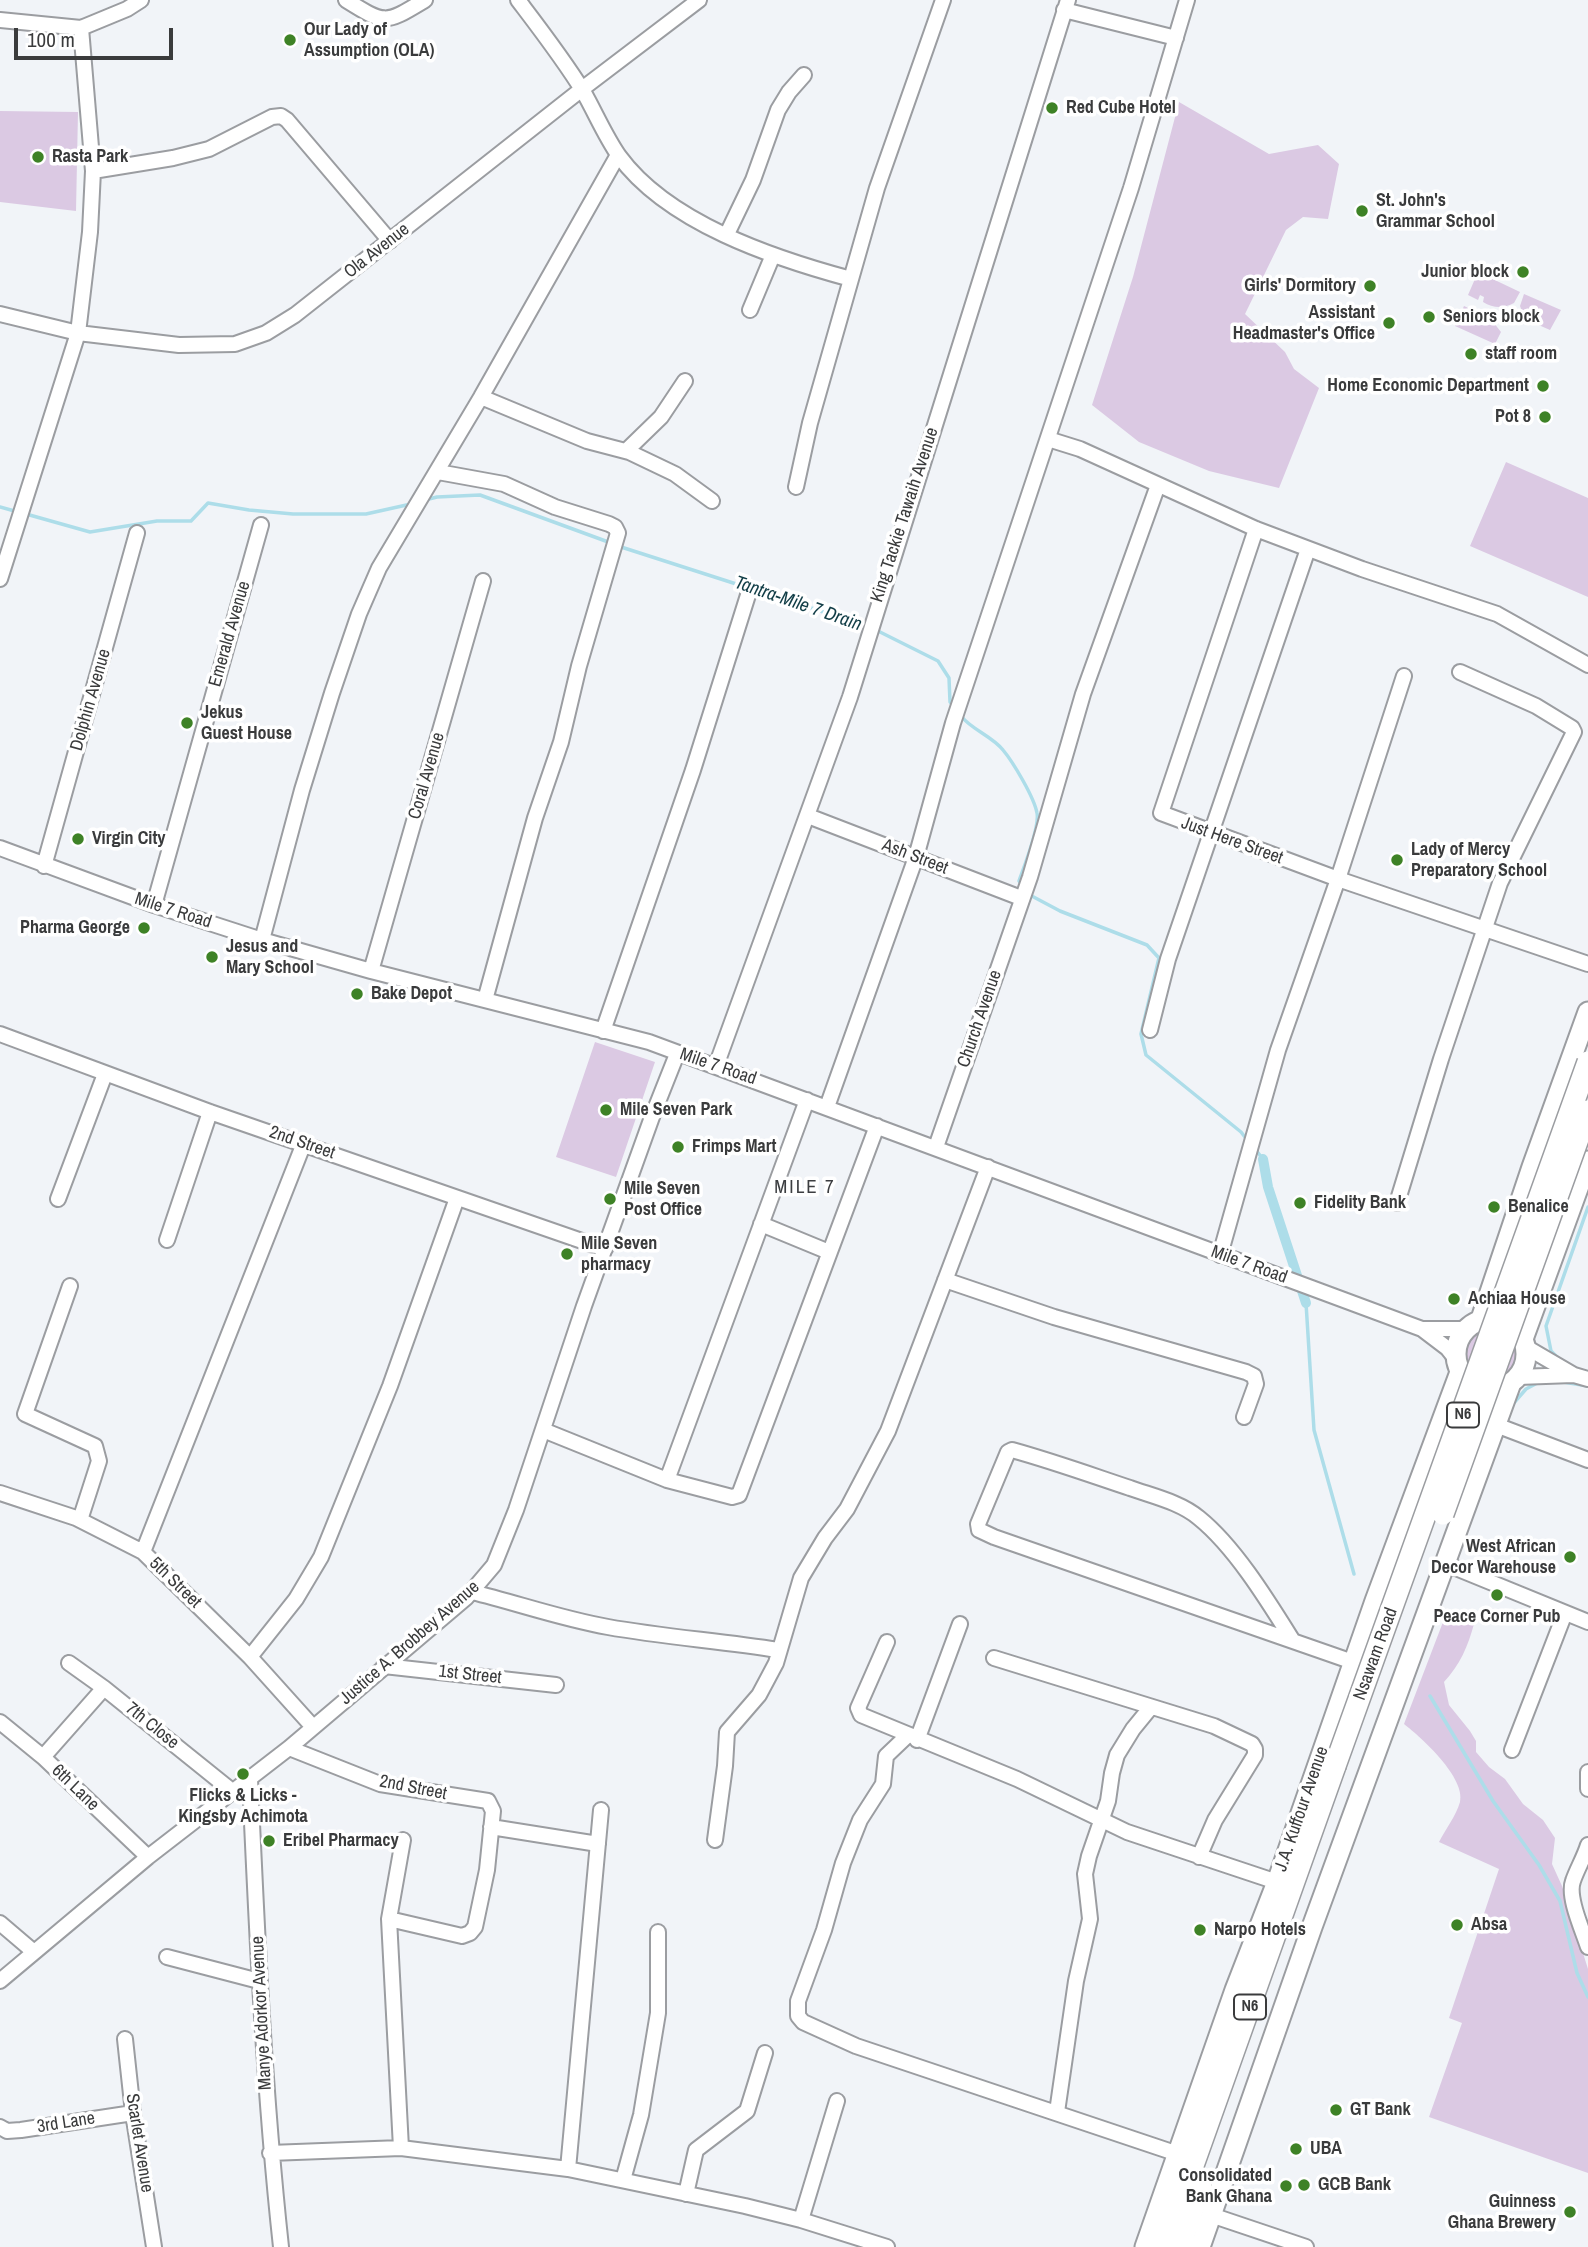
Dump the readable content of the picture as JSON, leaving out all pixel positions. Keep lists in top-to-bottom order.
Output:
{
  "streets": {
    "highway": ["N6", "Nsawam Road"],
    "main road": ["J.A. Kuffour Avenue"],
    "street": [
      "Ola Avenue",
      "King Tackie Tawaih Avenue",
      "Emerald Avenue",
      "Dolphin Avenue",
      "Coral Avenue",
      "Just Here Street",
      "Ash Street",
      "Mile 7 Road",
      "Church Avenue",
      "2nd Street",
      "5th Street",
      "Justice A. Brobbey Avenue",
      "1st Street",
      "7th Close",
      "6th Lane",
      "Manye Adorkor Avenue",
      "3rd Lane",
      "Scarlet Avenue"
    ]
  },
  "crossings": [
    ["King Tackie Tawaih Avenue", "Ash Street"],
    ["King Tackie Tawaih Avenue", "Mile 7 Road"],
    ["Emerald Avenue", "Mile 7 Road"],
    ["Dolphin Avenue", "Mile 7 Road"],
    ["Coral Avenue", "Mile 7 Road"],
    ["Ash Street", "Church Avenue"],
    ["Mile 7 Road", "Church Avenue"],
    ["Mile 7 Road", "Justice A. Brobbey Avenue"],
    ["2nd Street", "Justice A. Brobbey Avenue"],
    ["5th Street", "Justice A. Brobbey Avenue"],
    ["Justice A. Brobbey Avenue", "1st Street"],
    ["Justice A. Brobbey Avenue", "7th Close"],
    ["Justice A. Brobbey Avenue", "6th Lane"],
    ["Justice A. Brobbey Avenue", "Manye Adorkor Avenue"],
    ["3rd Lane", "Scarlet Avenue"]
  ],
  "districts": ["MILE 7"],
  "water": ["Tantra-Mile 7 Drain"],
  "places": [
    "Our Lady of Assumption (OLA)",
    "Red Cube Hotel",
    "Rasta Park",
    "St. John's Grammar School",
    "Junior block",
    "Girls' Dormitory",
    "Seniors block",
    "Assistant Headmaster's Office",
    "staff room",
    "Home Economic Department",
    "Pot 8",
    "Jekus Guest House",
    "Virgin City",
    "Lady of Mercy Preparatory School",
    "Pharma George",
    "Jesus and Mary School",
    "Bake Depot",
    "Mile Seven Park",
    "Frimps Mart",
    "Mile Seven Post Office",
    "Fidelity Bank",
    "Benalice",
    "Mile Seven pharmacy",
    "Achiaa House",
    "West African Decor Warehouse",
    "Peace Corner Pub",
    "Flicks & Licks - Kingsby Achimota",
    "Eribel Pharmacy",
    "Absa",
    "Narpo Hotels",
    "GT Bank",
    "UBA",
    "GCB Bank",
    "Consolidated Bank Ghana",
    "Guinness Ghana Brewery"
  ],
  "scale_bar": "100 m"
}
